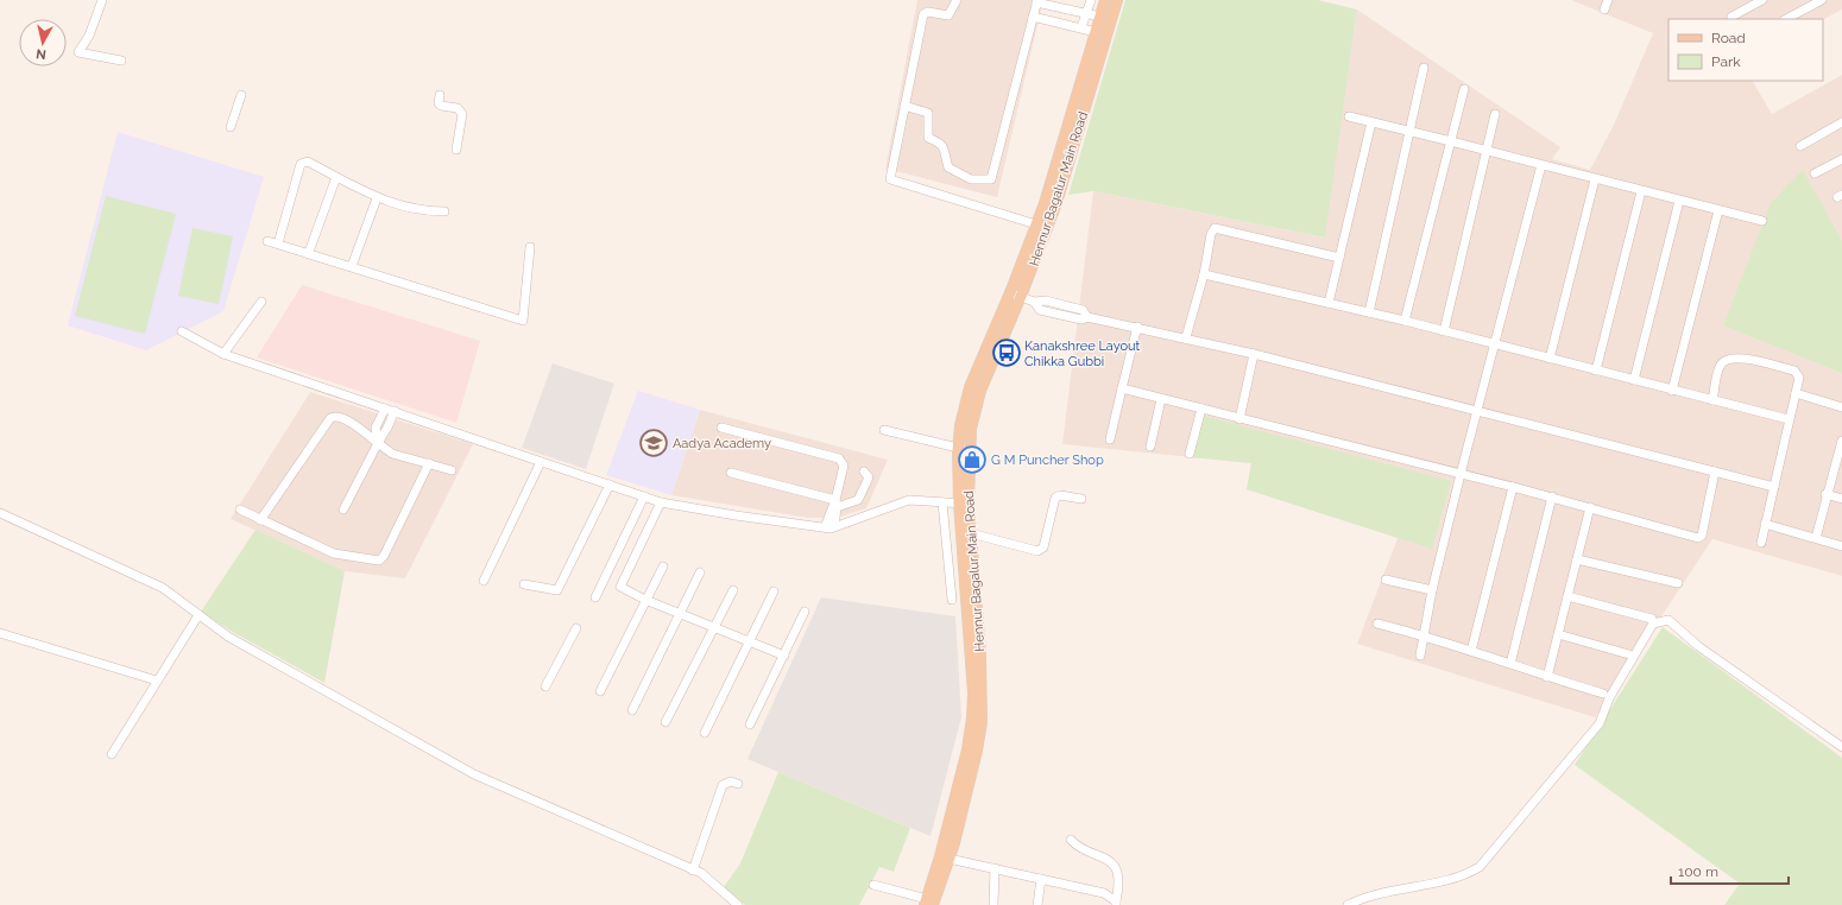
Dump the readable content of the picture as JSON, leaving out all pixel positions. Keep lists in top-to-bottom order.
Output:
{
  "streets": {
    "main road": ["Hennur Bagalur Main Road"]
  },
  "places": {
    "bus stop": ["Kanakshree Layout Chikka Gubbi"],
    "school or university": ["Aadya Academy"],
    "shop": ["G M Puncher Shop"]
  },
  "legend": ["Road", "Park"],
  "scale_bar": "100 m",
  "north": "bottom"
}
